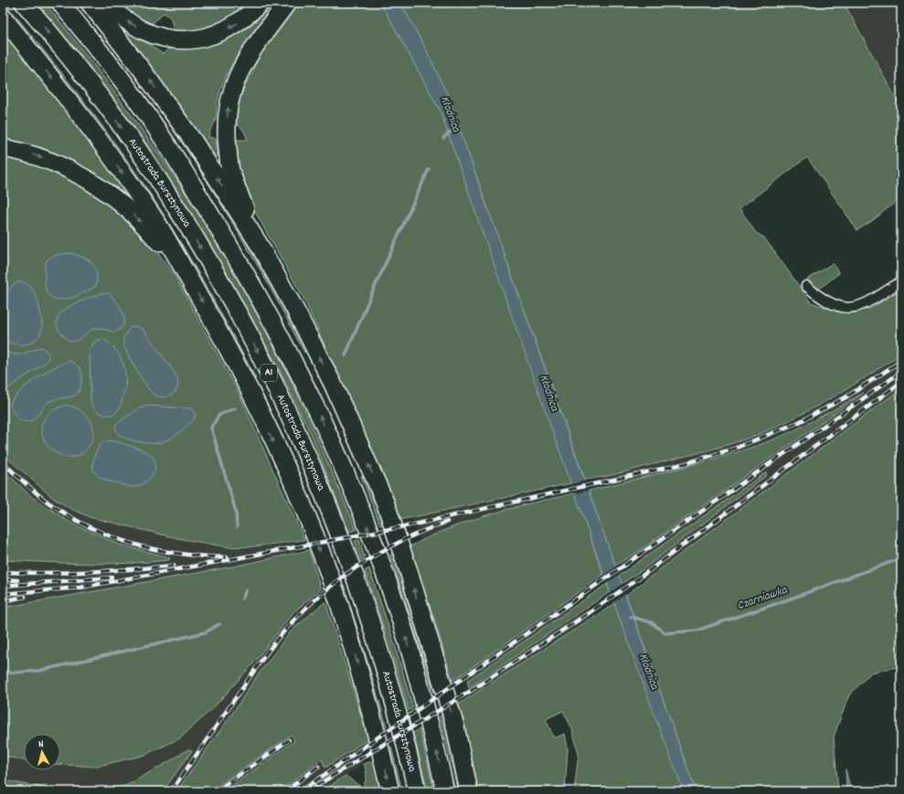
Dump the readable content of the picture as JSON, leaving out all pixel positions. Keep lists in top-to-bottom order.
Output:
{
  "streets": {
    "highway": ["Autostrada Bursztynowa", "A1"]
  },
  "water": ["Kłodnica", "Czarniawka"],
  "north": "top"
}
